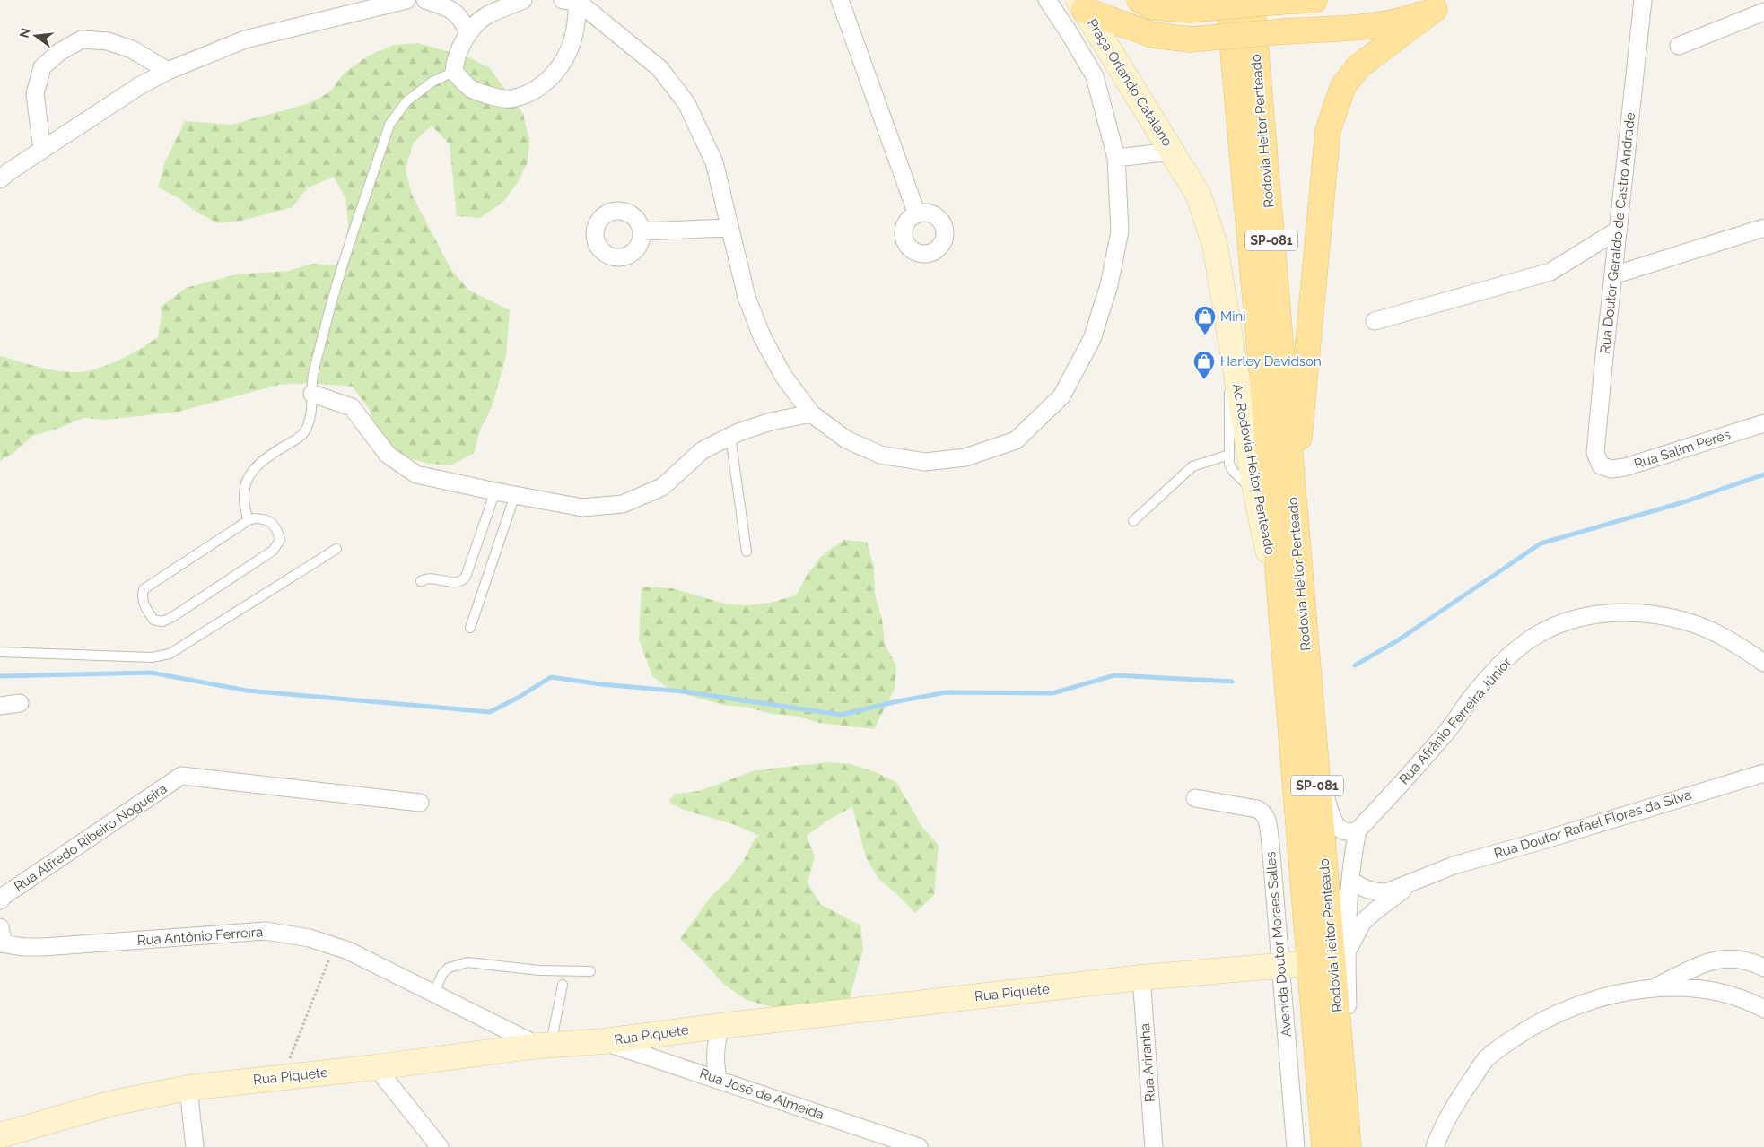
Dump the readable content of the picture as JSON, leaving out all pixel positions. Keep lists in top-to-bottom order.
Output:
{
  "streets": {
    "main road": ["Rodovia Heitor Penteado", "SP-081"],
    "street": [
      "Praça Orlando Catalano",
      "Rua Doutor Geraldo de Castro Andrade",
      "Rua Salim Peres",
      "Ac Rodovia Heitor Penteado",
      "Rua Afrânio Ferreira Júnior",
      "Rua Doutor Rafael Flores da Silva",
      "Rua Alfredo Ribeiro Nogueira",
      "Rua Antônio Ferreira",
      "Avenida Doutor Moraes Salles",
      "Rua Piquete",
      "Rua Ariranha",
      "Rua José de Almeida"
    ]
  },
  "crossings": [
    ["Praça Orlando Catalano", "Ac Rodovia Heitor Penteado"],
    ["Rodovia Heitor Penteado", "Ac Rodovia Heitor Penteado"],
    ["Rodovia Heitor Penteado", "Rua Piquete"],
    ["Rua Doutor Geraldo de Castro Andrade", "Rua Salim Peres"],
    ["Rua Antônio Ferreira", "Rua Piquete"],
    ["Avenida Doutor Moraes Salles", "Rua Piquete"],
    ["Rua Piquete", "Rua Ariranha"],
    ["Rua Piquete", "Rua José de Almeida"]
  ],
  "places": {
    "shop": ["Mini", "Harley Davidson"]
  },
  "north": "left"
}
